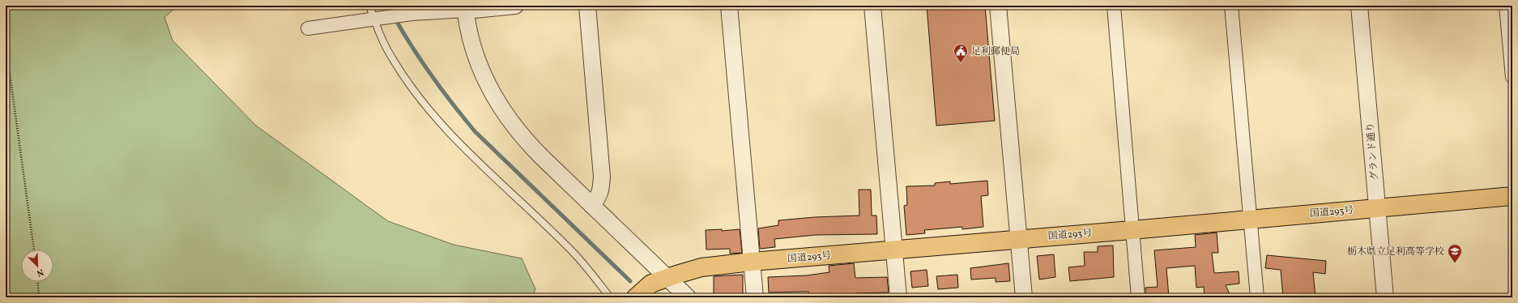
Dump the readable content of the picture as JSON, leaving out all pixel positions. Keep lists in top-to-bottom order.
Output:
{
  "streets": {
    "highway": ["国道293号"],
    "street": ["グランド通り"]
  },
  "crossings": [
    ["グランド通り", "国道293号"]
  ],
  "places": {
    "public building": ["足利郵便局"],
    "school or university": ["栃木県立足利高等学校"]
  },
  "north": "bottom right"
}
